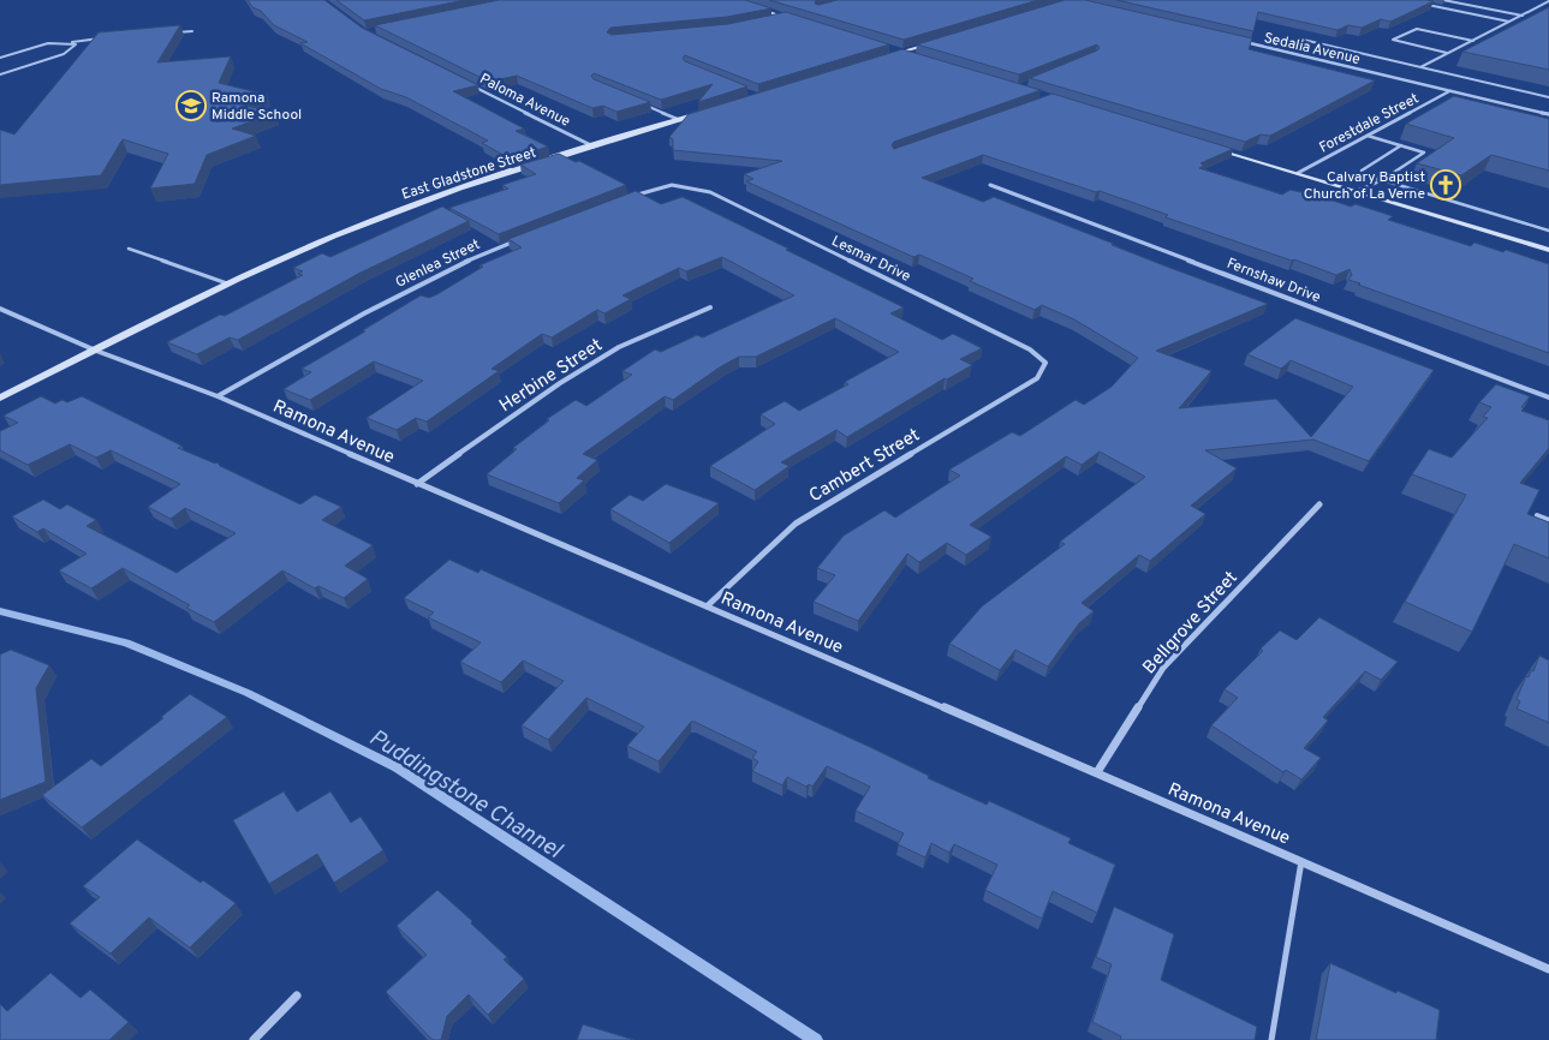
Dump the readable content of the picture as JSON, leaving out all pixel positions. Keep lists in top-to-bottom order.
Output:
{
  "streets": {
    "street": [
      "Sedalia Avenue",
      "Paloma Avenue",
      "Forestdale Street",
      "East Gladstone Street",
      "Lesmar Drive",
      "Glenlea Street",
      "Fernshaw Drive",
      "Herbine Street",
      "Ramona Avenue",
      "Cambert Street",
      "Bellgrove Street"
    ]
  },
  "crossings": [
    ["Sedalia Avenue", "Forestdale Street"],
    ["Paloma Avenue", "East Gladstone Street"],
    ["East Gladstone Street", "Ramona Avenue"],
    ["Lesmar Drive", "Cambert Street"],
    ["Glenlea Street", "Ramona Avenue"],
    ["Herbine Street", "Ramona Avenue"],
    ["Ramona Avenue", "Cambert Street"],
    ["Ramona Avenue", "Bellgrove Street"]
  ],
  "water": ["Puddingstone Channel"],
  "places": {
    "school or university": ["Ramona Middle School"],
    "church": ["Calvary Baptist Church of La Verne"]
  }
}
